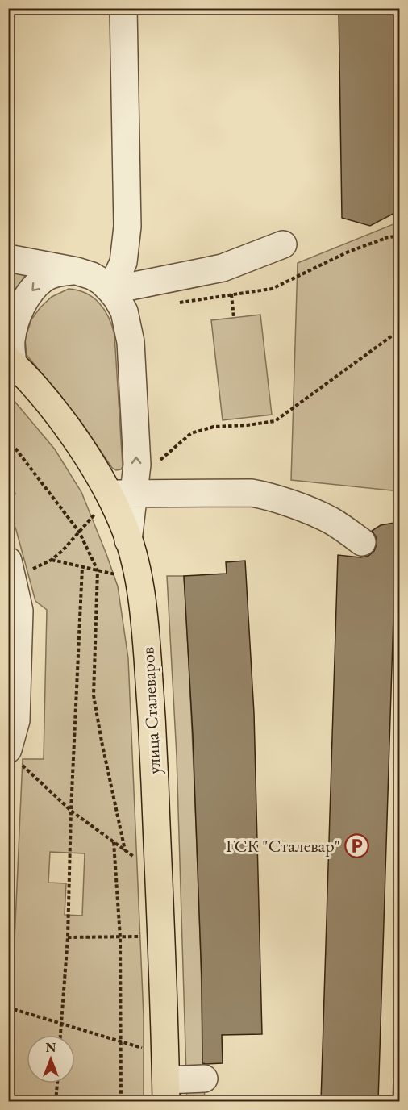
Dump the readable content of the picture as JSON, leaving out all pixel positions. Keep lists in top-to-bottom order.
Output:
{
  "streets": {
    "main road": ["улица Сталеваров"]
  },
  "places": {
    "parking": ["ГСК \"Сталевар\""]
  },
  "north": "top"
}
